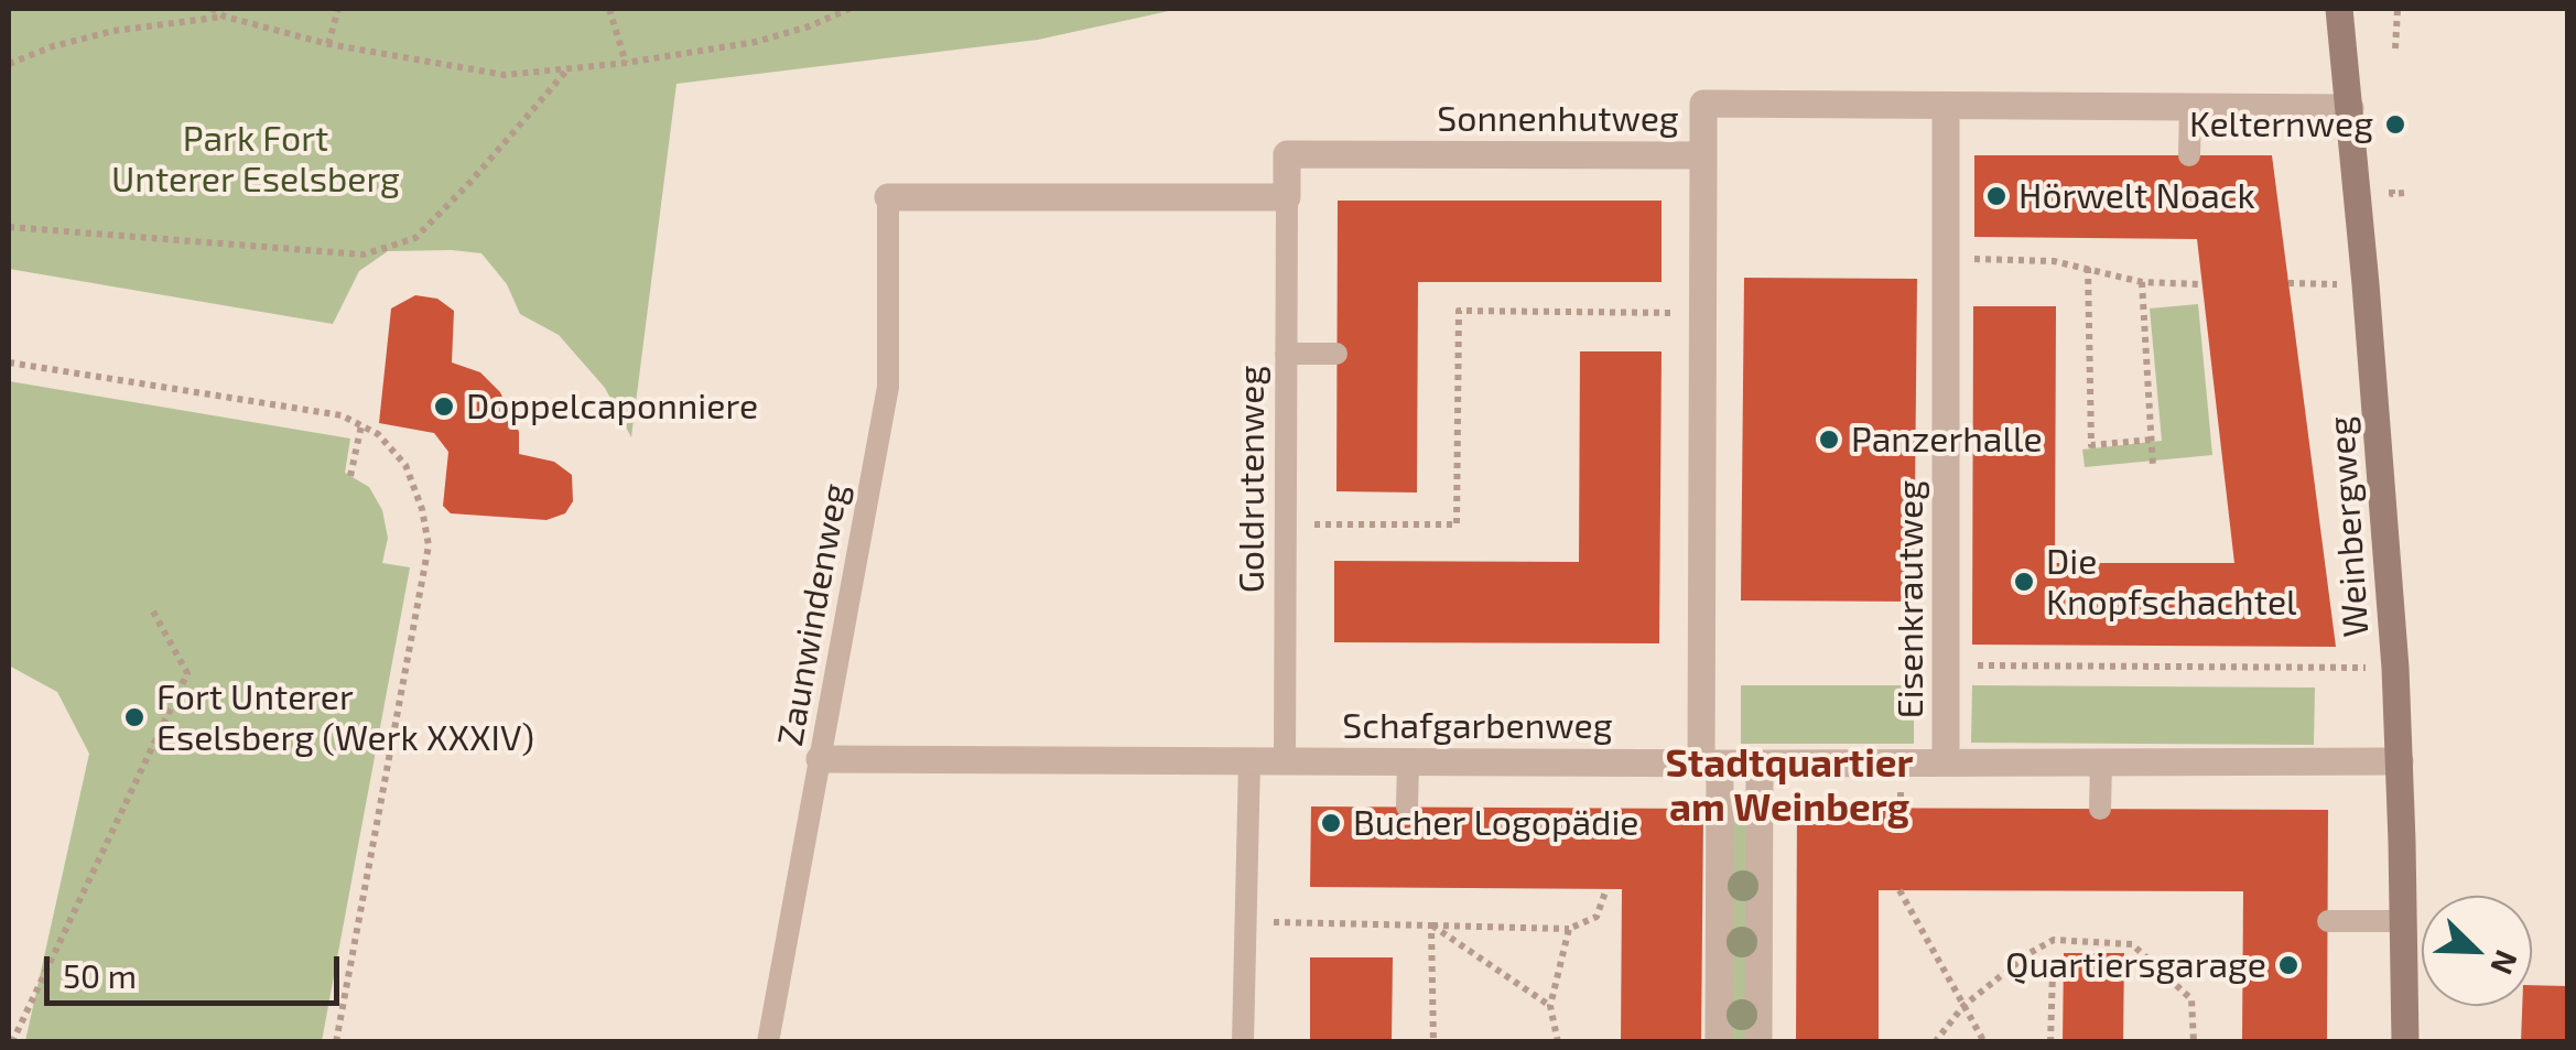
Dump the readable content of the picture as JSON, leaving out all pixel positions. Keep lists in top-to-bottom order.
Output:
{
  "streets": {
    "street": [
      "Sonnenhutweg",
      "Weinbergweg",
      "Eisenkrautweg",
      "Schafgarbenweg"
    ],
    "lane": ["Goldrutenweg", "Zaunwindenweg"]
  },
  "crossings": [
    ["Sonnenhutweg", "Goldrutenweg"],
    ["Sonnenhutweg", "Weinbergweg"],
    ["Sonnenhutweg", "Eisenkrautweg"],
    ["Goldrutenweg", "Schafgarbenweg"],
    ["Weinbergweg", "Schafgarbenweg"],
    ["Eisenkrautweg", "Schafgarbenweg"],
    ["Zaunwindenweg", "Schafgarbenweg"]
  ],
  "districts": ["Stadtquartier am Weinberg"],
  "parks": ["Park Fort Unterer Eselsberg"],
  "places": [
    "Kelternweg",
    "Hörwelt Noack",
    "Doppelcaponniere",
    "Panzerhalle",
    "Die Knopfschachtel",
    "Fort Unterer Eselsberg (Werk XXXIV)",
    "Bucher Logopädie",
    "Quartiersgarage"
  ],
  "scale_bar": "50 m",
  "north": "bottom right"
}
